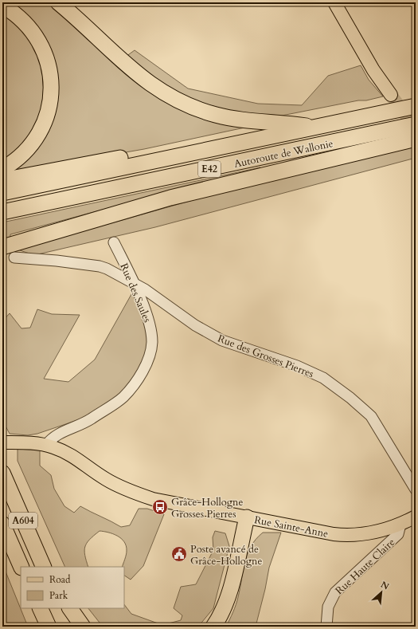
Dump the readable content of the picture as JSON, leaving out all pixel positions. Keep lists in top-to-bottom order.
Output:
{
  "streets": {
    "highway": ["Autoroute de Wallonie", "E42", "A604"],
    "main road": ["Rue Sainte-Anne"],
    "street": ["Rue des Saules", "Rue des Grosses Pierres", "Rue Haute Claire"]
  },
  "crossings": [
    ["Rue des Saules", "Rue des Grosses Pierres"],
    ["Rue des Saules", "Rue Sainte-Anne"],
    ["Rue Sainte-Anne", "Rue Haute Claire"]
  ],
  "places": {
    "bus stop": ["Grâce-Hollogne Grosses Pierres"],
    "public building": ["Poste avancé de Grâce-Hollogne"]
  },
  "legend": ["Road", "Park"],
  "north": "top right"
}
